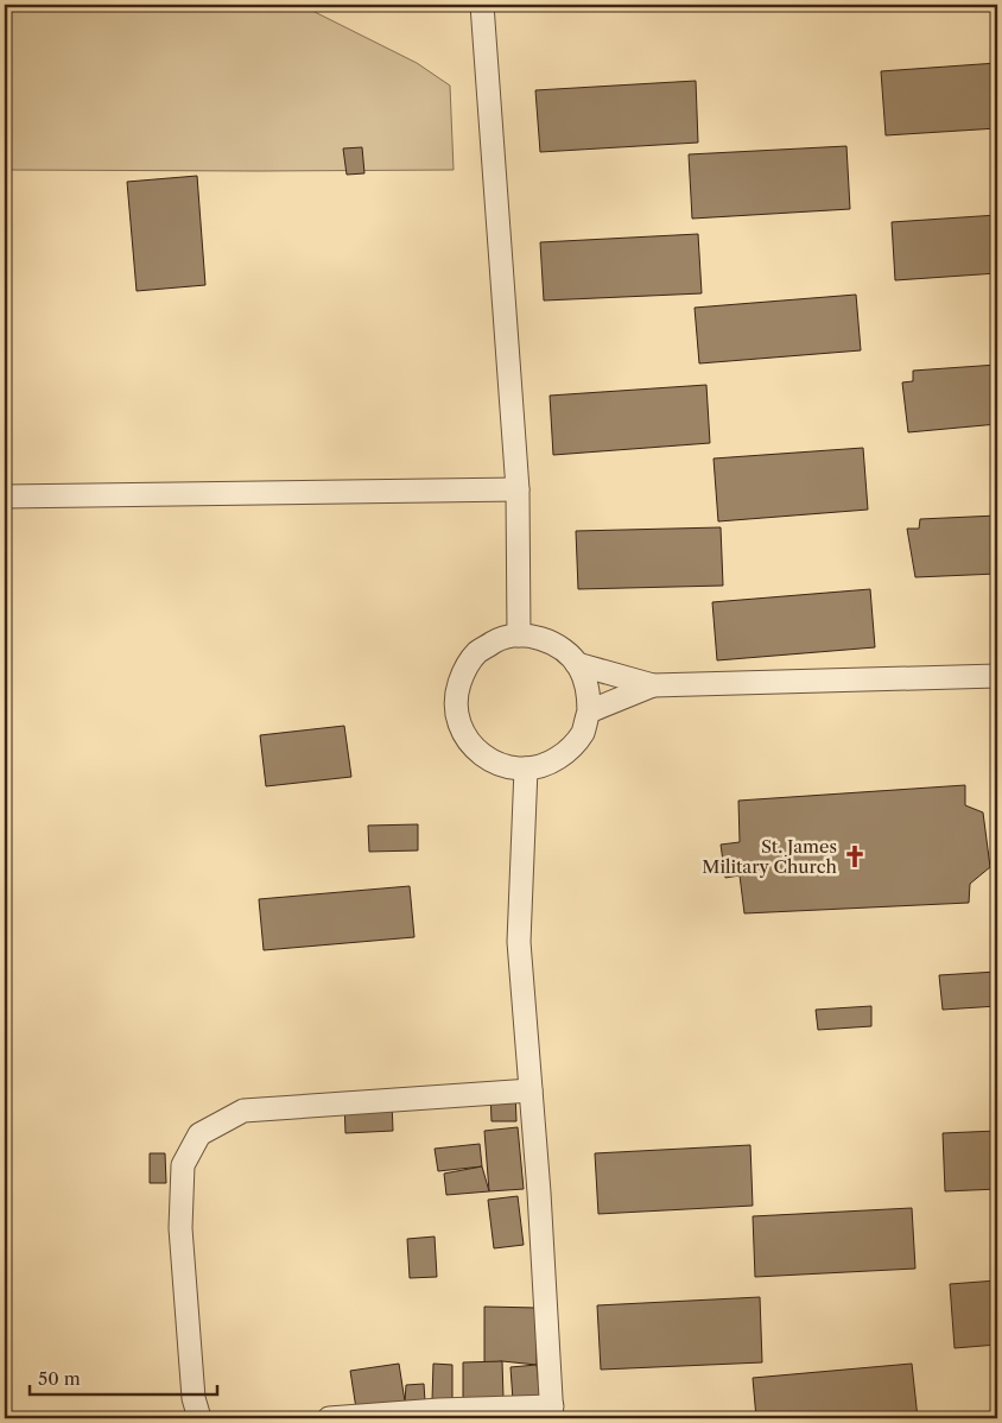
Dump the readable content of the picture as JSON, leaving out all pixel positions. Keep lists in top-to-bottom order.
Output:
{
  "places": {
    "church": ["St. James Military Church"]
  },
  "scale_bar": "50 m"
}
